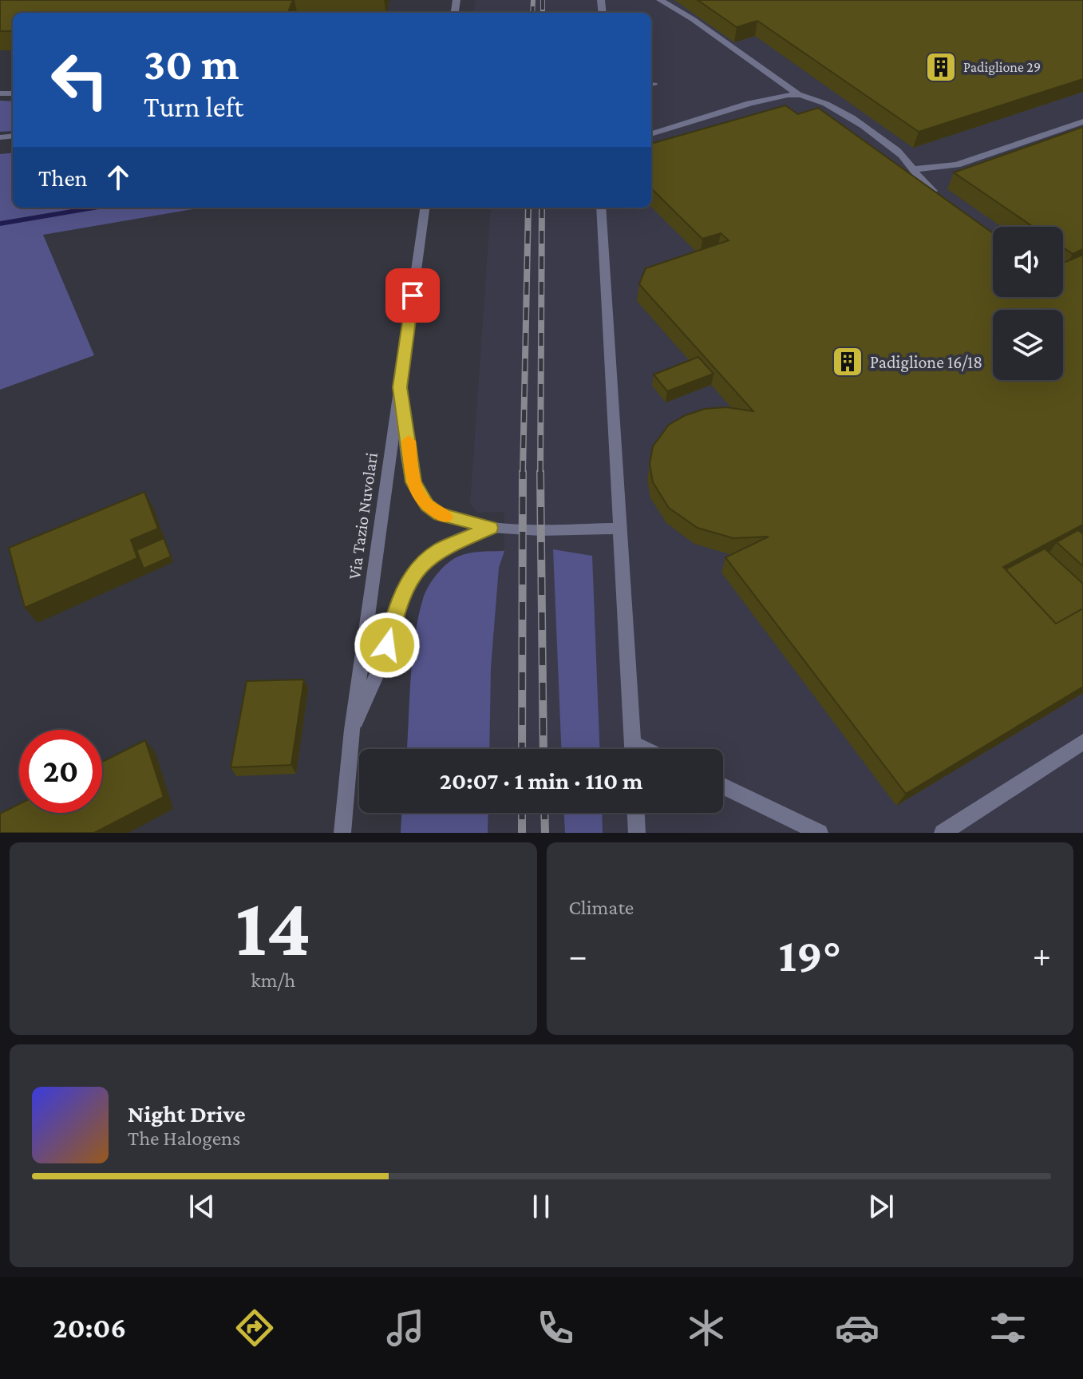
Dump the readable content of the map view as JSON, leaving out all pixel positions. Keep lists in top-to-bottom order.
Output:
{
  "streets": {
    "street": ["Via Tazio Nuvolari"]
  },
  "places": {
    "building": ["Padiglione 29", "Padiglione 16/18"]
  },
  "page": {
    "turn": ["30 m", "Turn left"],
    "then": "Then",
    "limit": "20",
    "trip": "20:07 · 1 min · 110 m",
    "tile": [
      ["14", "km/h"],
      "Climate"
    ],
    "heat": ["−", "19°", "+"],
    "song": ["Night Drive", "The Halogens"],
    "tabs": "20:06"
  }
}
